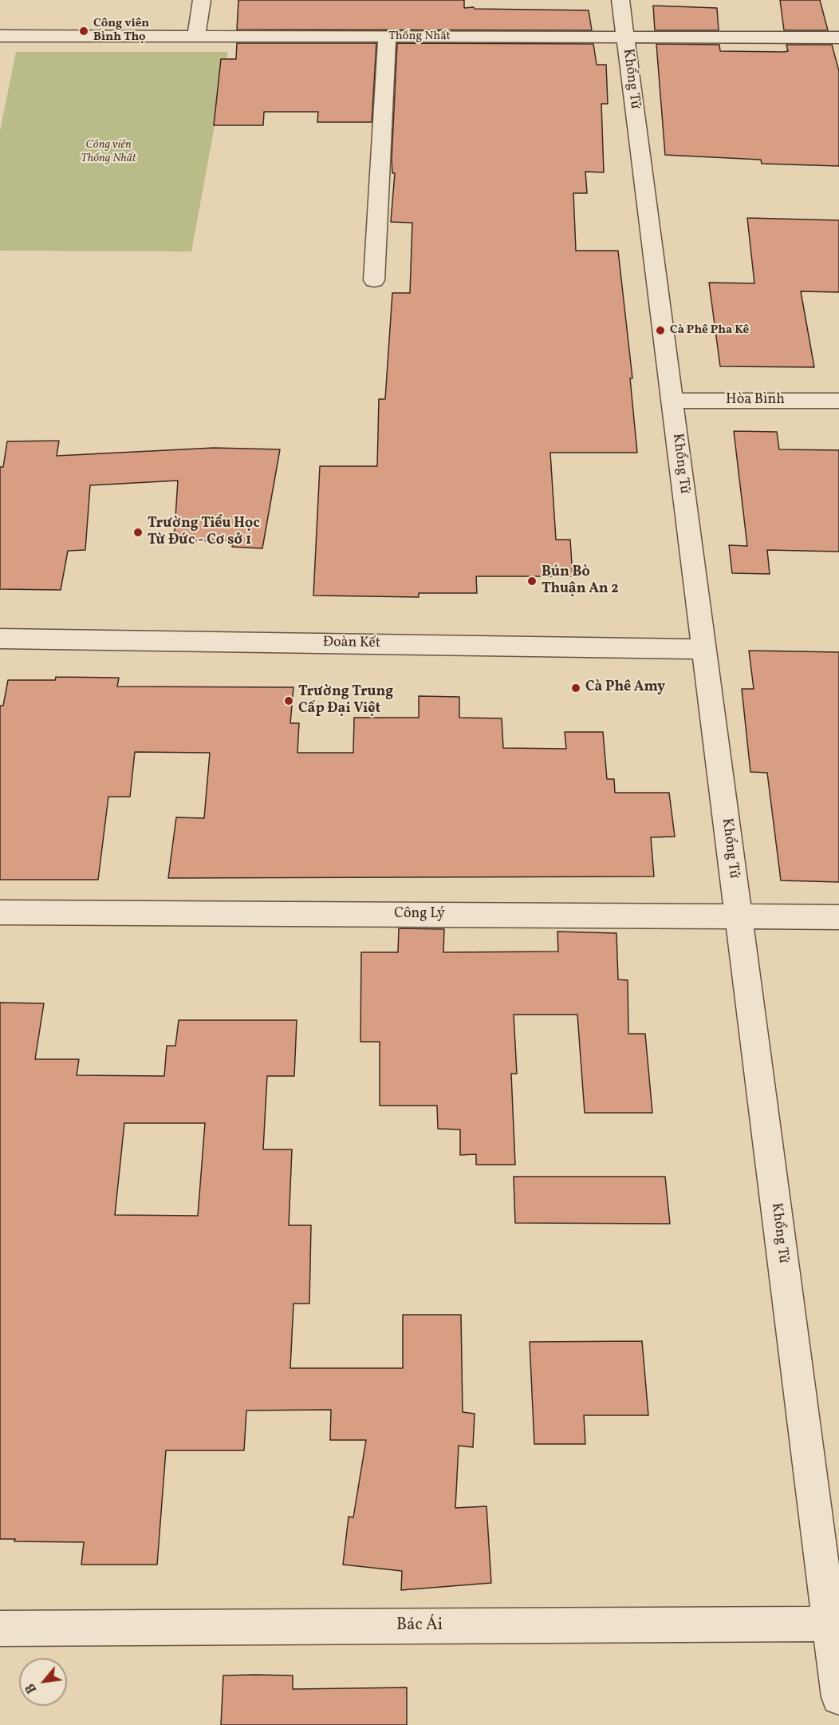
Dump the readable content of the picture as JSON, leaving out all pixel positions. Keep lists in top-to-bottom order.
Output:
{
  "streets": {
    "street": [
      "Thống Nhất",
      "Khổng Tử",
      "Hòa Bình",
      "Đoàn Kết",
      "Công Lý",
      "Bác Ái"
    ]
  },
  "crossings": [
    ["Thống Nhất", "Khổng Tử"],
    ["Khổng Tử", "Hòa Bình"],
    ["Khổng Tử", "Đoàn Kết"],
    ["Khổng Tử", "Công Lý"],
    ["Khổng Tử", "Bác Ái"]
  ],
  "parks": ["Công viên Thống Nhất"],
  "places": [
    "Công viên Bình Thọ",
    "Cà Phê Pha Kê",
    "Trường Tiểu Học Từ Đức - Cơ sở 1",
    "Bún Bò Thuận An 2",
    "Cà Phê Amy",
    "Trường Trung Cấp Đại Việt"
  ],
  "north": "bottom left"
}
